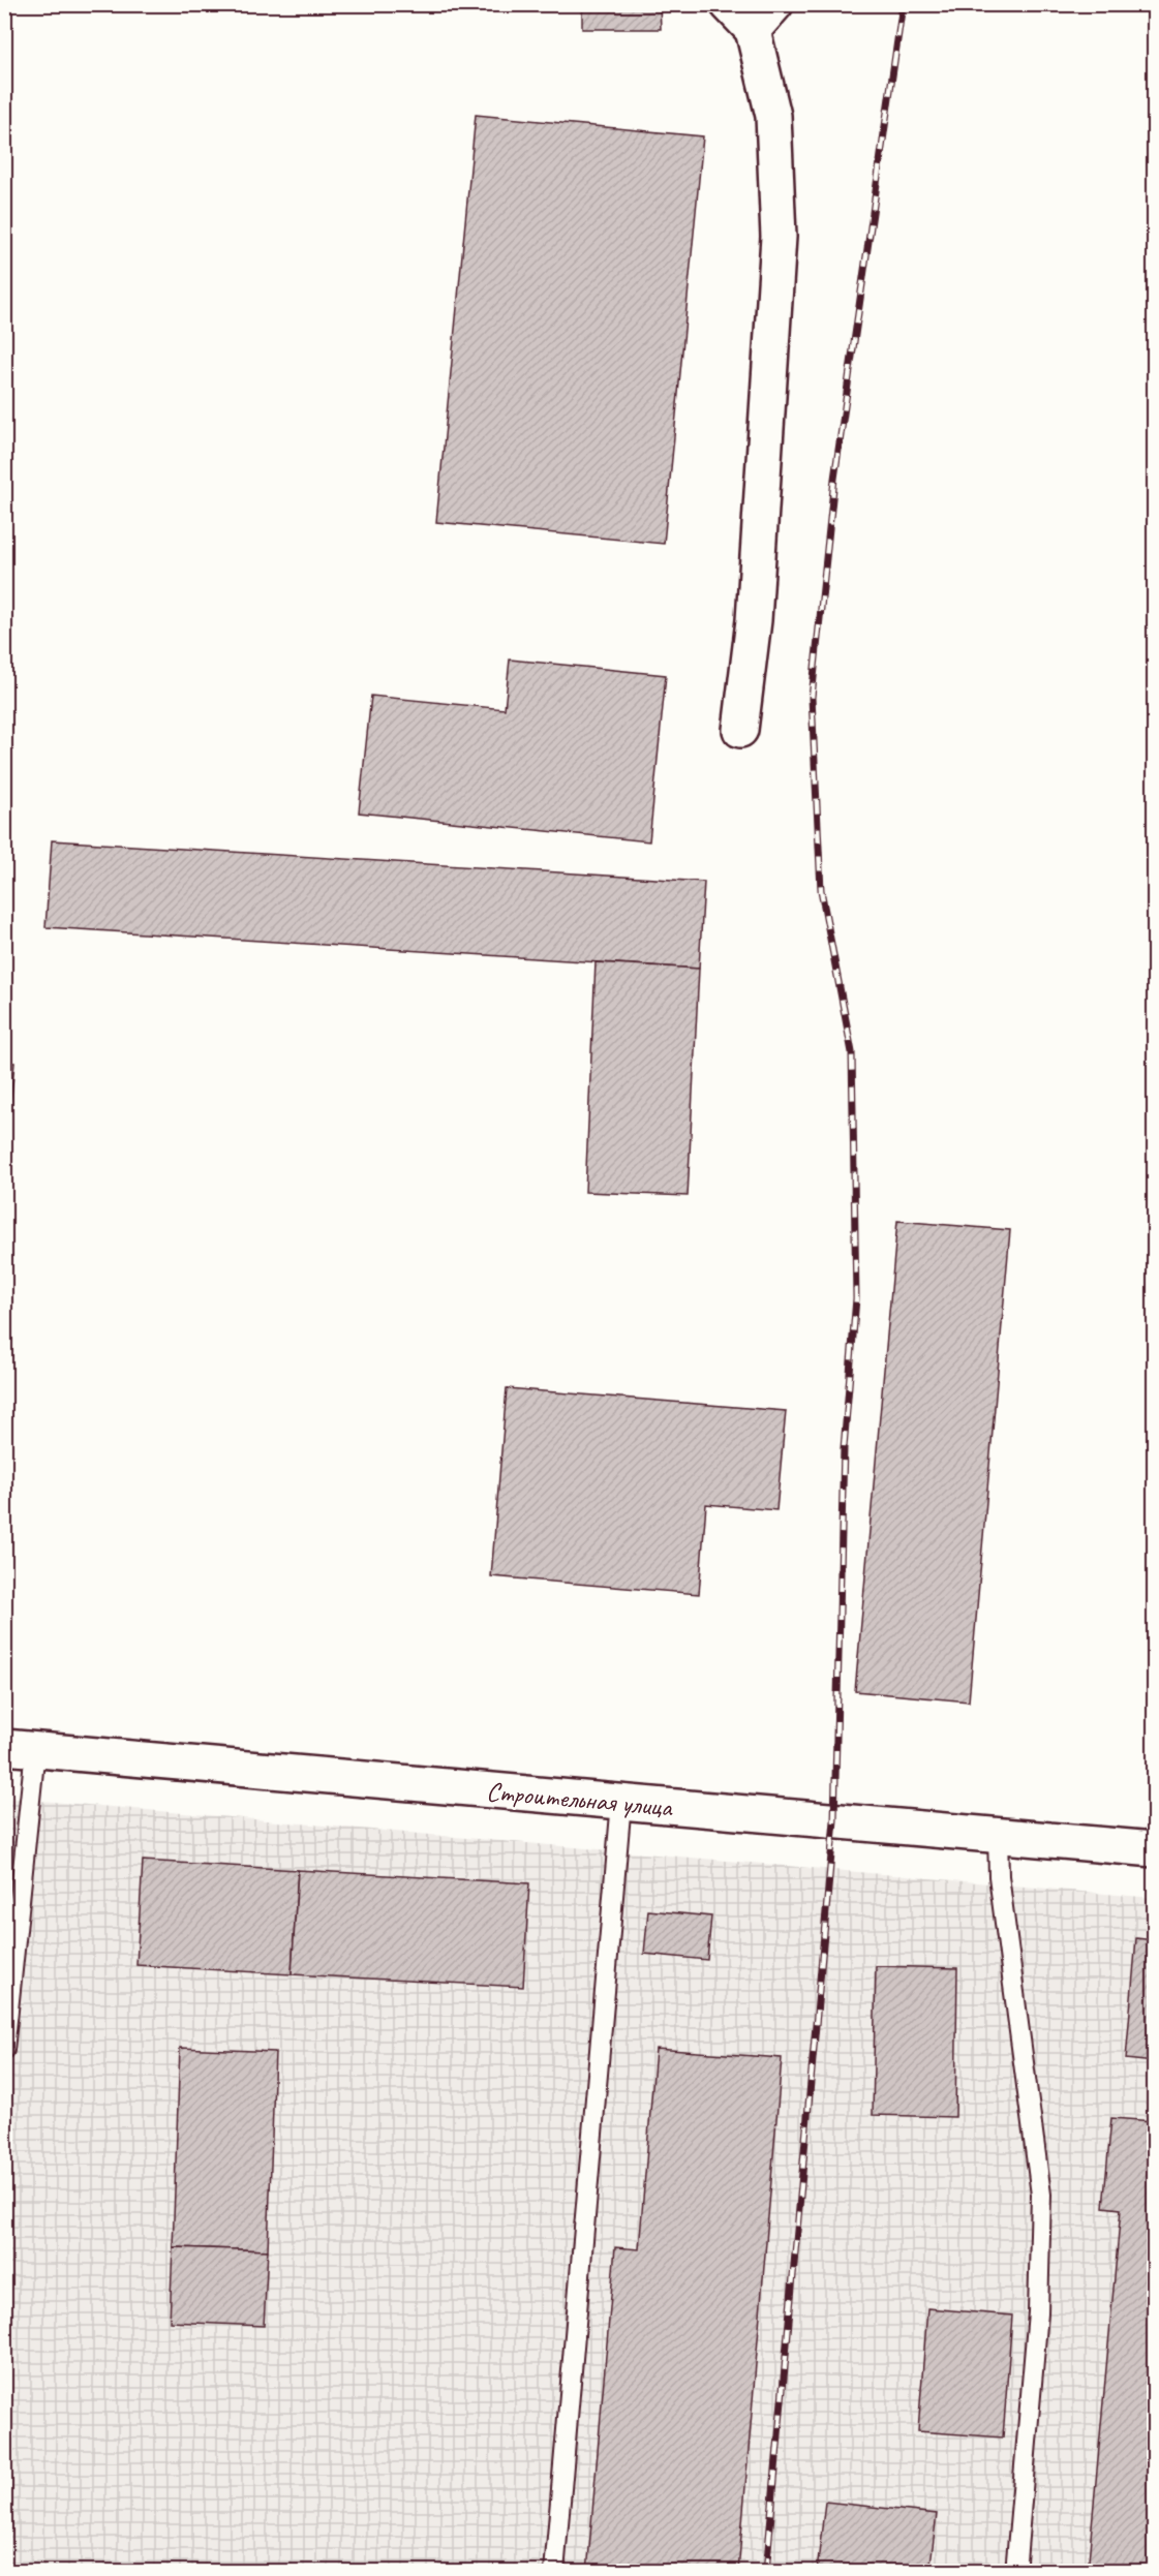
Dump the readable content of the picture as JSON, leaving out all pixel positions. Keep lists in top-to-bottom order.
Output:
{
  "streets": {
    "street": ["Строительная улица"]
  }
}
